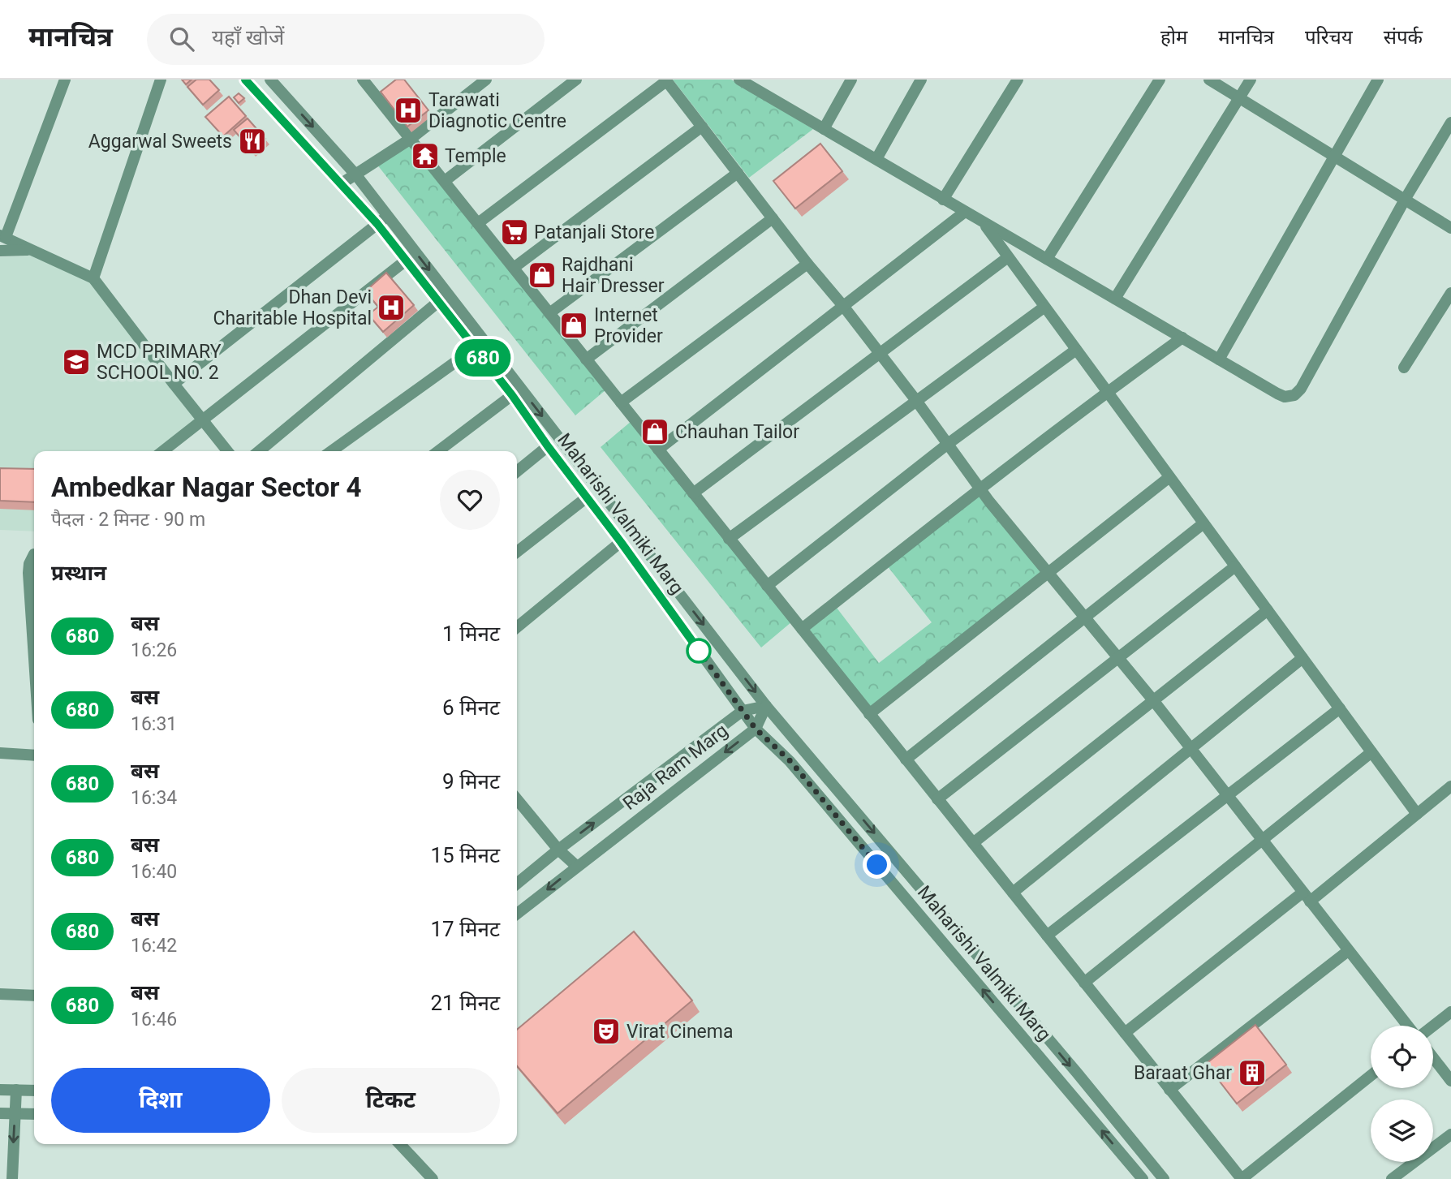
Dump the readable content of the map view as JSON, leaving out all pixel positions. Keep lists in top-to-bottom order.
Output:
{
  "streets": {
    "street": ["Maharishi Valmiki Marg", "Raja Ram Marg"]
  },
  "crossings": [
    ["Maharishi Valmiki Marg", "Raja Ram Marg"]
  ],
  "places": {
    "hospital": ["Tarawati Diagnotic Centre", "Dhan Devi Charitable Hospital"],
    "restaurant": ["Aggarwal Sweets"],
    "temple": ["Temple"],
    "supermarket": ["Patanjali Store"],
    "shop": ["Rajdhani Hair Dresser", "Internet Provider", "Chauhan Tailor"],
    "school or university": ["MCD PRIMARY SCHOOL NO. 2"],
    "theatre": ["Virat Cinema"],
    "building": ["Baraat Ghar"]
  },
  "lines": ["bus line 680"],
  "page": {
    "header": "मानचित्र",
    "search": "यहाँ खोजें",
    "nav": [
      "होम",
      "मानचित्र",
      "परिचय",
      "संपर्क"
    ],
    "on_map": "680",
    "heading": [
      ["Ambedkar Nagar Sector 4", "पैदल · 2 मिनट · 90 m"],
      "प्रस्थान"
    ],
    "list": [
      {
        "mark": "680",
        "name": "बस",
        "note": "16:26",
        "value": "1 मिनट"
      },
      {
        "mark": "680",
        "name": "बस",
        "note": "16:31",
        "value": "6 मिनट"
      },
      {
        "mark": "680",
        "name": "बस",
        "note": "16:34",
        "value": "9 मिनट"
      },
      {
        "mark": "680",
        "name": "बस",
        "note": "16:40",
        "value": "15 मिनट"
      },
      {
        "mark": "680",
        "name": "बस",
        "note": "16:42",
        "value": "17 मिनट"
      },
      {
        "mark": "680",
        "name": "बस",
        "note": "16:46",
        "value": "21 मिनट"
      }
    ],
    "buttons": ["दिशा", "टिकट"]
  }
}
